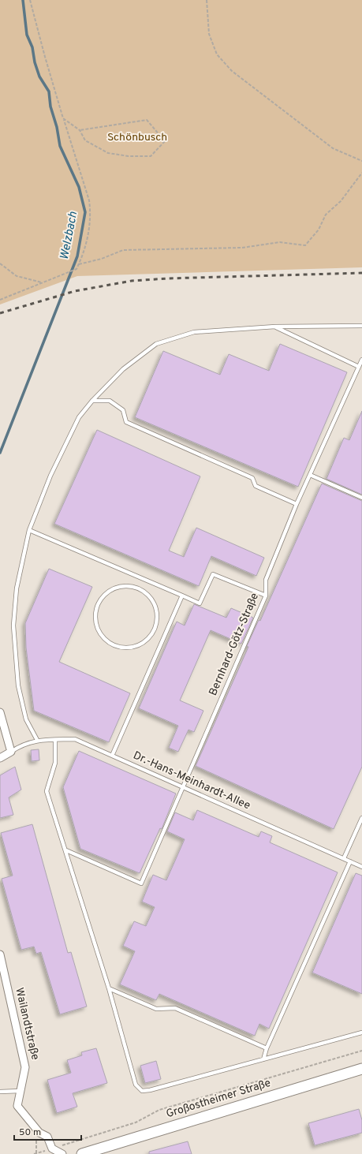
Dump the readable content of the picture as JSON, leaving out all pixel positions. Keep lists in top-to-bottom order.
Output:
{
  "streets": {
    "main road": ["Großostheimer Straße"],
    "street": ["Wailandtstraße"],
    "lane": ["Bernhard-Götz-Straße", "Dr.-Hans-Meinhardt-Allee"]
  },
  "crossings": [
    ["Bernhard-Götz-Straße", "Dr.-Hans-Meinhardt-Allee"]
  ],
  "water": ["Welzbach"],
  "parks": ["Schönbusch"],
  "scale_bar": "50 m"
}
